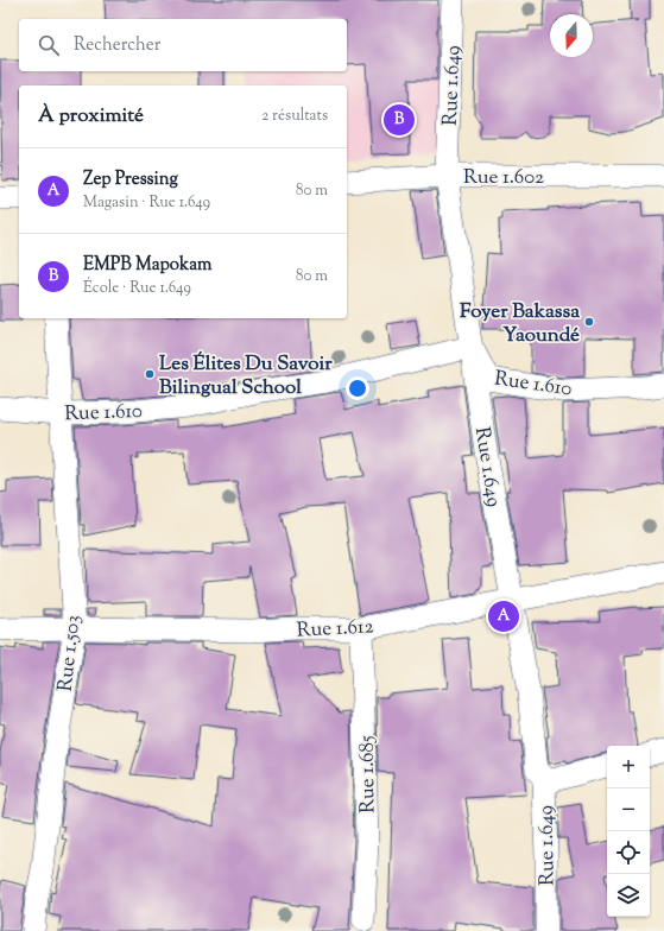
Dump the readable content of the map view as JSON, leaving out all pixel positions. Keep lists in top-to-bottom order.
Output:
{
  "streets": {
    "street": [
      "Rue 1.649",
      "Rue 1.602",
      "Rue 1.610",
      "Rue 1.612",
      "Rue 1.503",
      "Rue 1.685"
    ]
  },
  "crossings": [
    ["Rue 1.649", "Rue 1.602"],
    ["Rue 1.649", "Rue 1.610"],
    ["Rue 1.649", "Rue 1.612"],
    ["Rue 1.610", "Rue 1.503"],
    ["Rue 1.612", "Rue 1.503"],
    ["Rue 1.612", "Rue 1.685"]
  ],
  "places": ["Foyer Bakassa Yaoundé", "Les Élites Du Savoir Bilingual School"],
  "north": "bottom",
  "page": {
    "search": "Rechercher",
    "heading": ["À proximité", "2 résultats"],
    "pins": ["B", "A"],
    "list": [
      {
        "mark": "A",
        "name": "Zep Pressing",
        "note": "Magasin · Rue 1.649",
        "value": "80 m"
      },
      {
        "mark": "B",
        "name": "EMPB Mapokam",
        "note": "École · Rue 1.649",
        "value": "80 m"
      }
    ],
    "map_buttons": ["+", "−"]
  }
}
